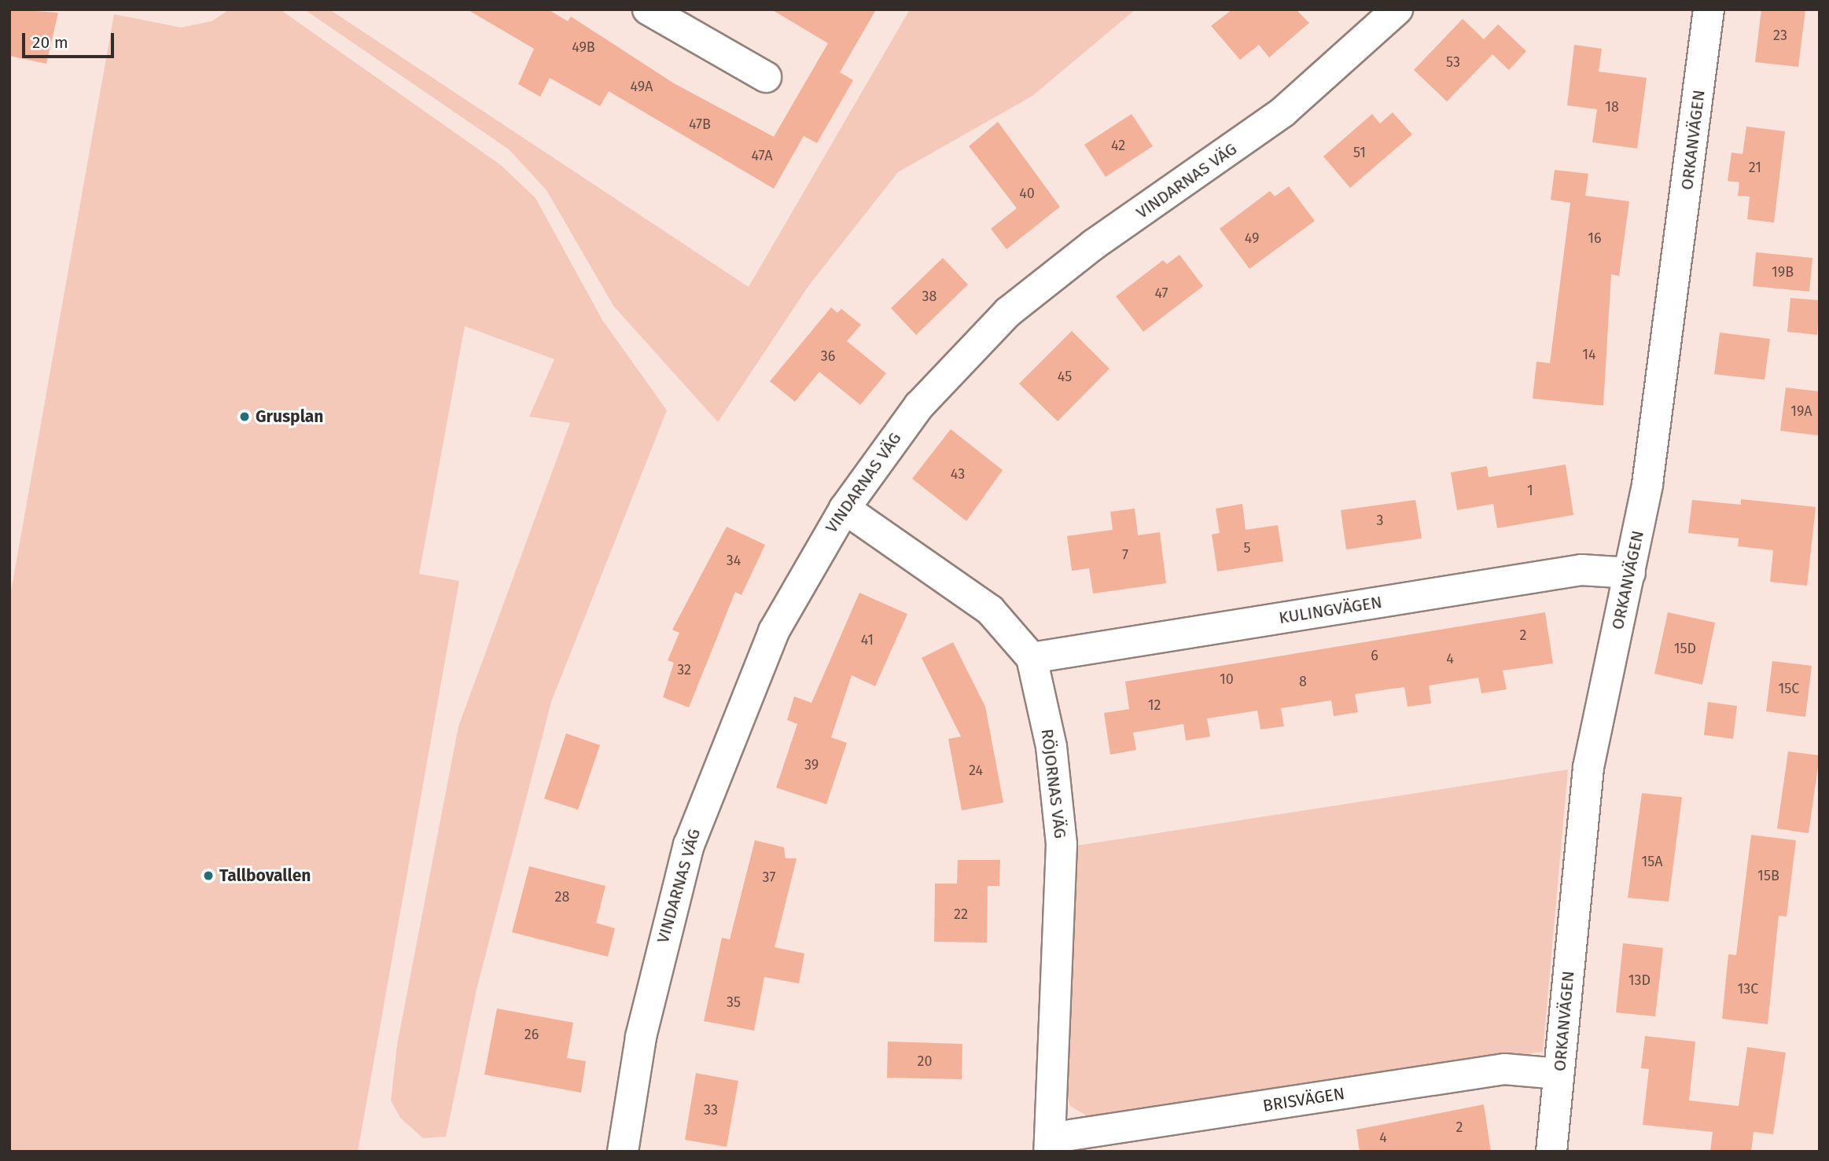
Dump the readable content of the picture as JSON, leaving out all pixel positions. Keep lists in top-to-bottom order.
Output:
{
  "streets": {
    "street": [
      "ORKANVÄGEN",
      "VINDARNAS VÄG",
      "KULINGVÄGEN",
      "RÖJORNAS VÄG",
      "BRISVÄGEN"
    ]
  },
  "crossings": [
    ["ORKANVÄGEN", "KULINGVÄGEN"],
    ["ORKANVÄGEN", "BRISVÄGEN"],
    ["VINDARNAS VÄG", "RÖJORNAS VÄG"],
    ["KULINGVÄGEN", "RÖJORNAS VÄG"],
    ["RÖJORNAS VÄG", "BRISVÄGEN"]
  ],
  "places": ["Grusplan", "Tallbovallen"],
  "house_numbers": [
    "23",
    "49B",
    "53",
    "49A",
    "18",
    "47B",
    "42",
    "51",
    "47A",
    "21",
    "40",
    "49",
    "16",
    "19B",
    "47",
    "38",
    "14",
    "36",
    "45",
    "19A",
    "43",
    "1",
    "3",
    "5",
    "7",
    "34",
    "2",
    "41",
    "15D",
    "6",
    "4",
    "32",
    "10",
    "8",
    "15C",
    "12",
    "39",
    "24",
    "15A",
    "15B",
    "37",
    "28",
    "22",
    "13D",
    "13C",
    "35",
    "26",
    "20",
    "33",
    "2",
    "4"
  ],
  "scale_bar": "20 m"
}
